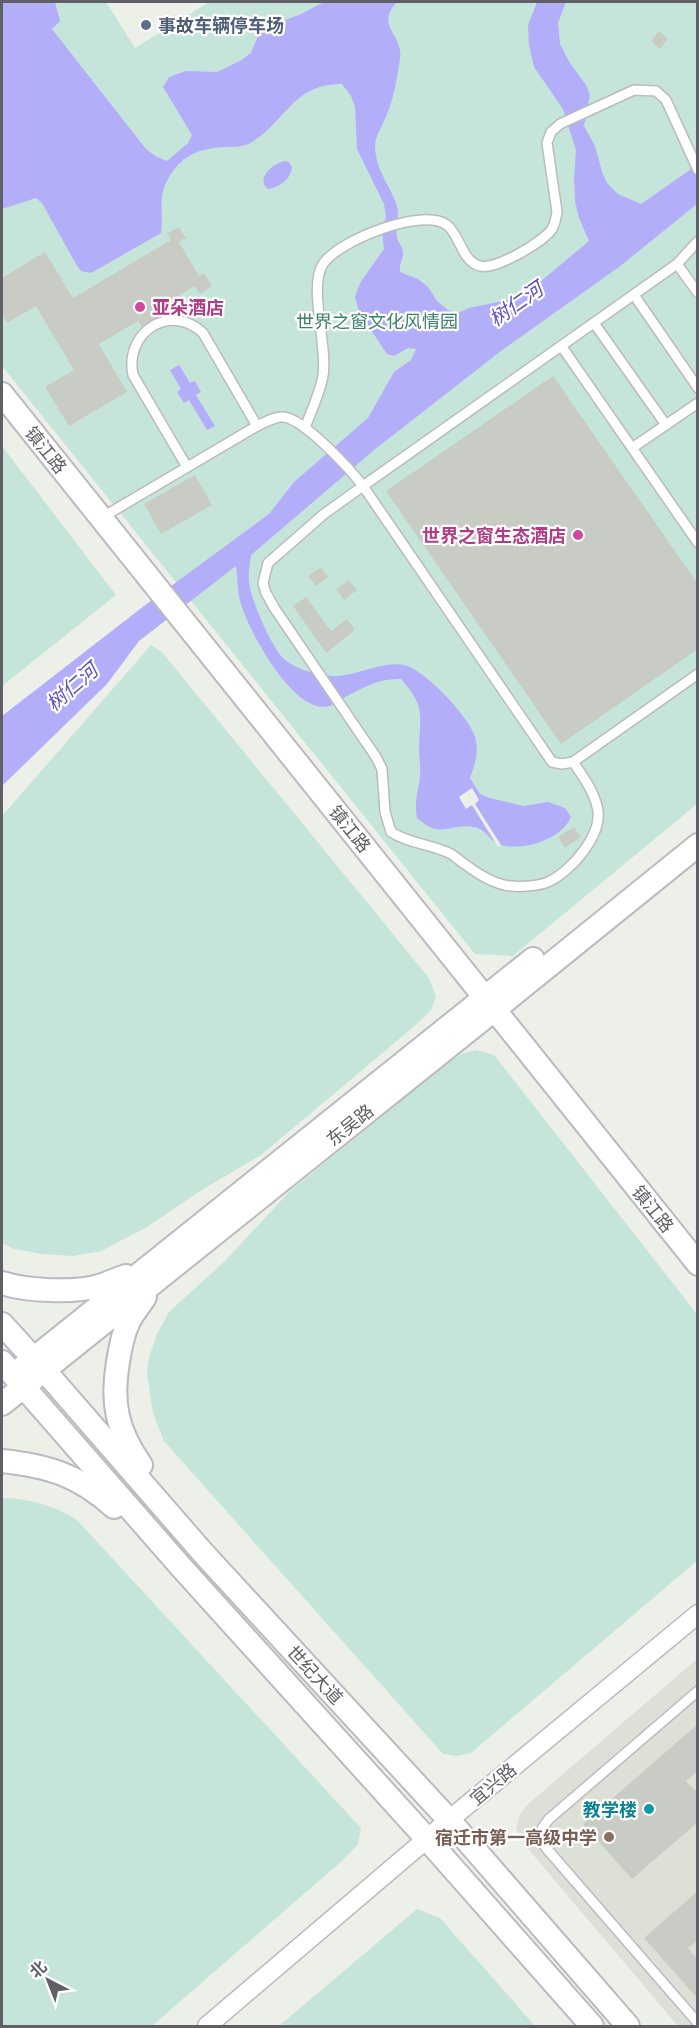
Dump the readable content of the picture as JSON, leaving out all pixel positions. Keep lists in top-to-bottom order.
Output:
{
  "streets": {
    "street": [
      "镇江路",
      "东吴路",
      "世纪大道",
      "宜兴路"
    ]
  },
  "crossings": [
    ["镇江路", "东吴路"],
    ["东吴路", "世纪大道"],
    ["世纪大道", "宜兴路"]
  ],
  "water": ["树仁河"],
  "parks": ["世界之窗文化风情园"],
  "places": [
    "事故车辆停车场",
    "亚朵酒店",
    "世界之窗生态酒店",
    "教学楼",
    "宿迁市第一高级中学"
  ],
  "north": "top left"
}
